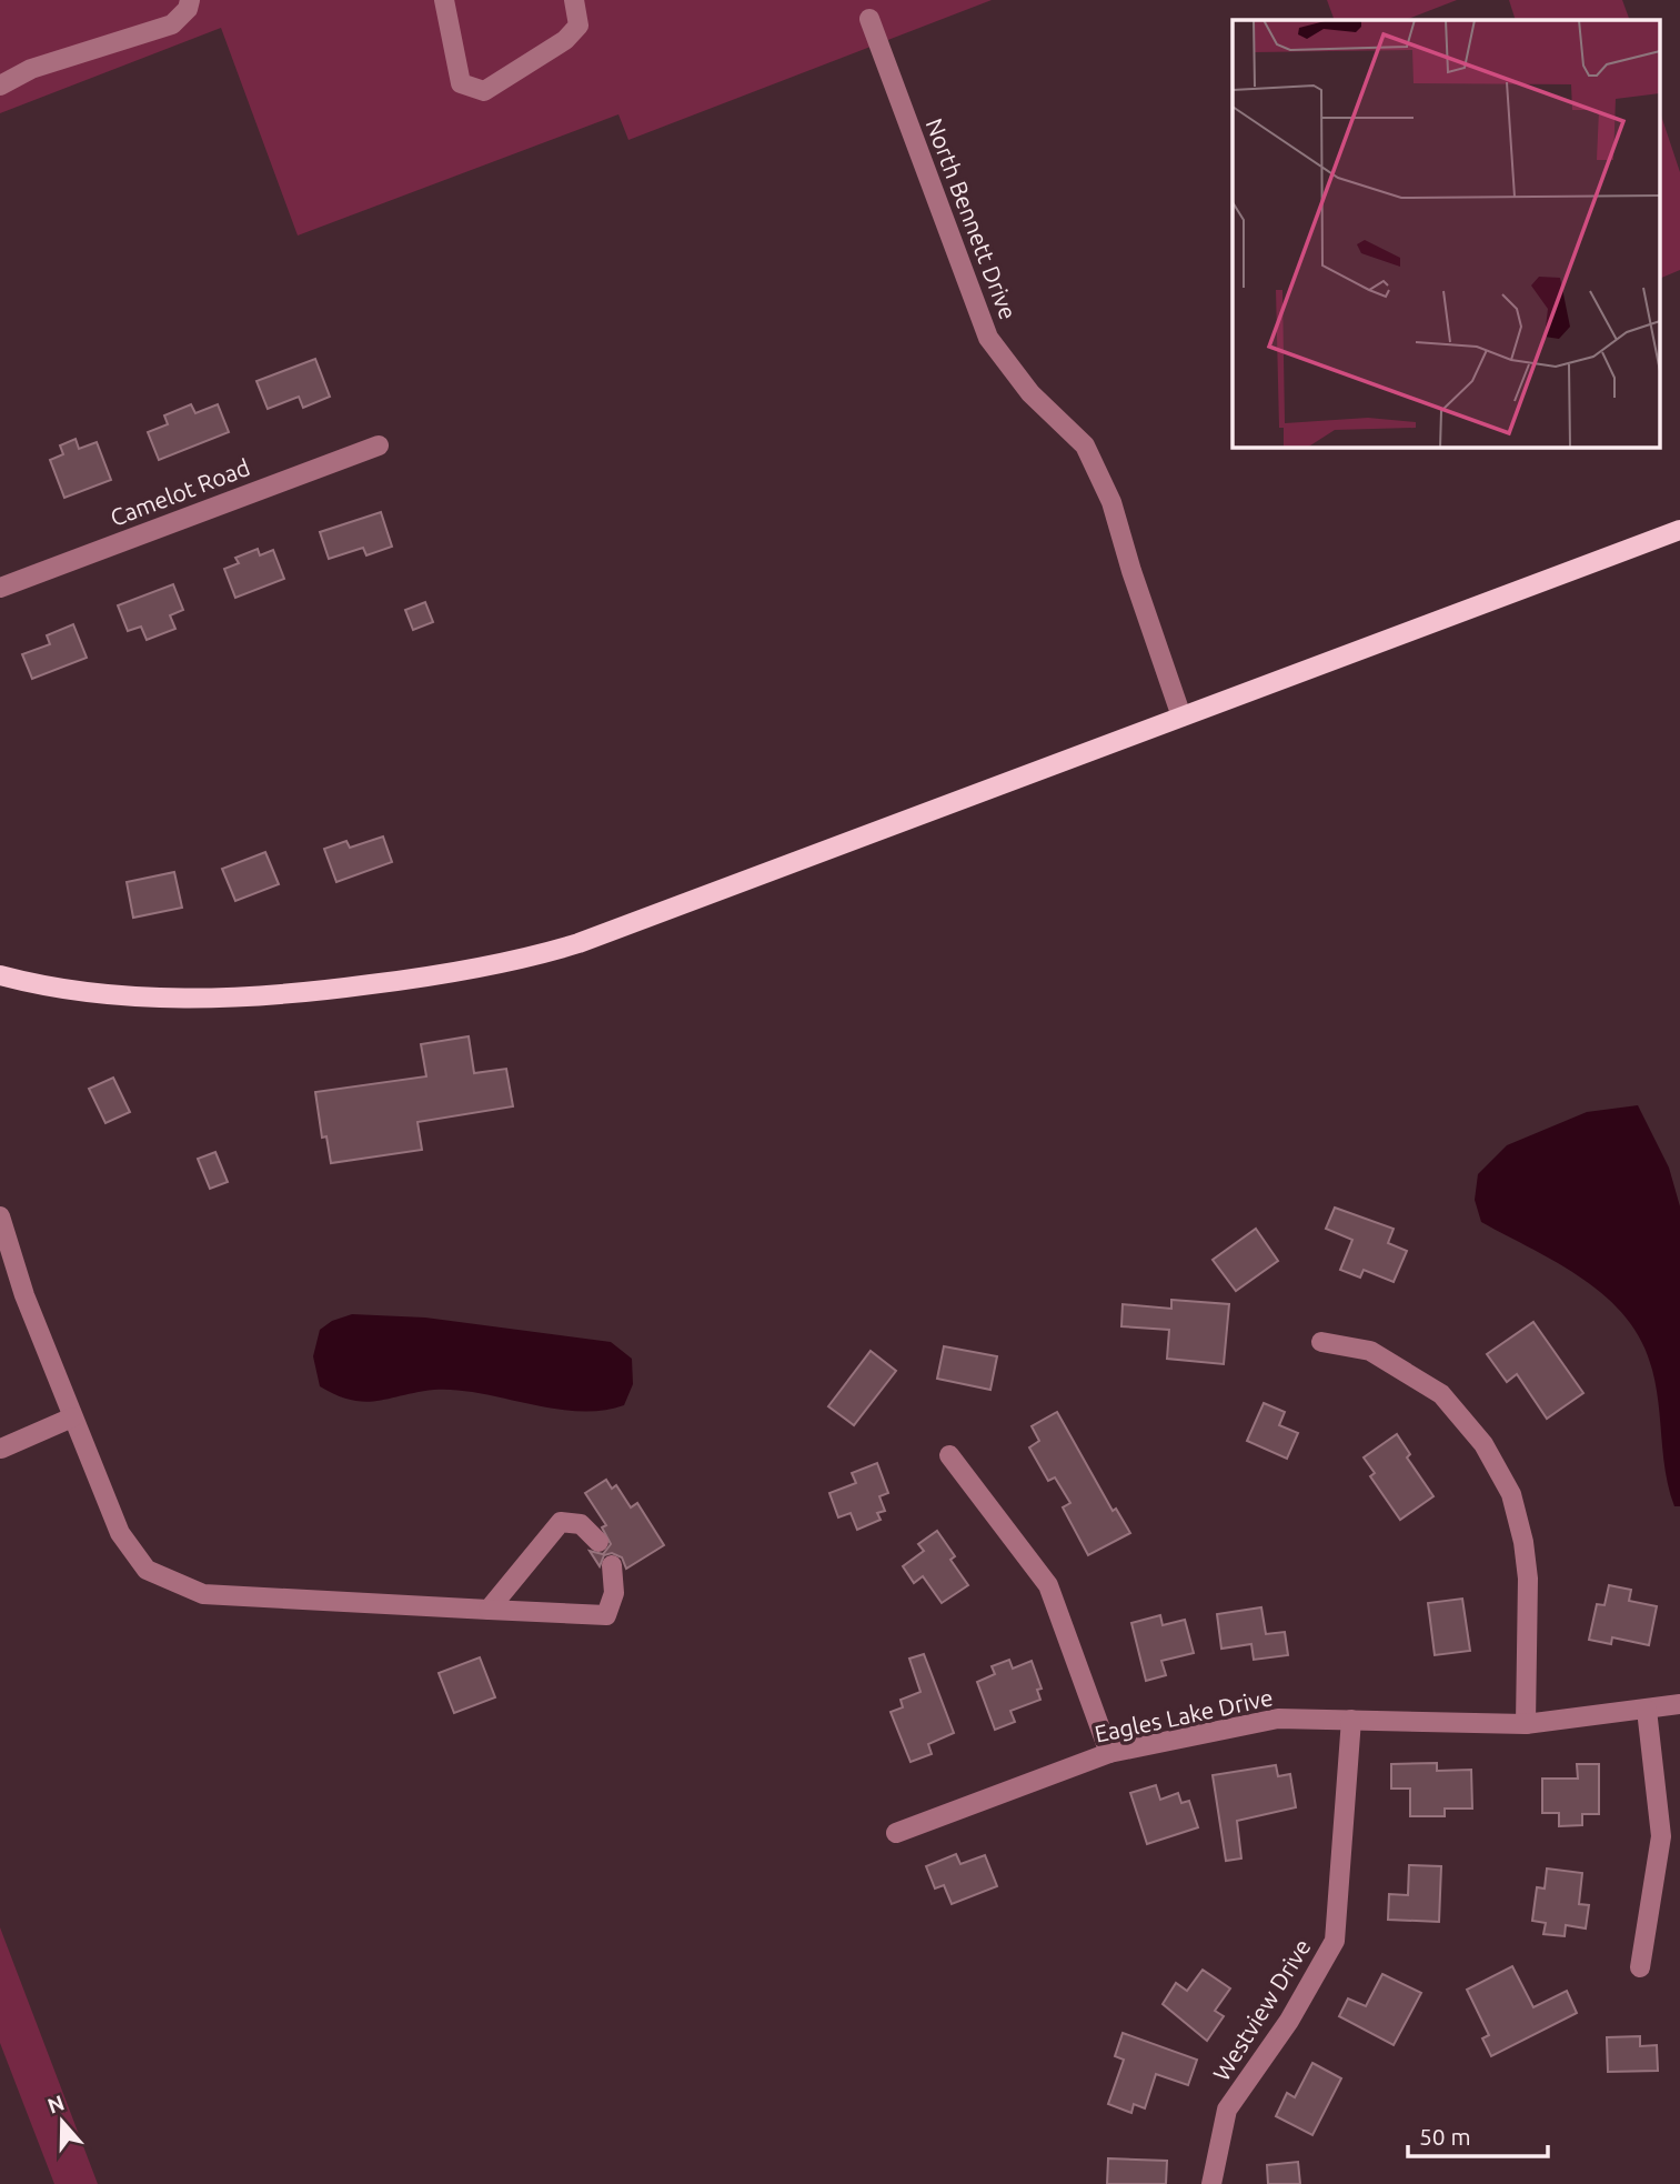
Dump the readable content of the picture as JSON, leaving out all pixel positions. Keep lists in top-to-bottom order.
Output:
{
  "streets": {
    "street": [
      "North Bennett Drive",
      "Camelot Road",
      "Eagles Lake Drive",
      "Westview Drive"
    ]
  },
  "crossings": [
    ["Eagles Lake Drive", "Westview Drive"]
  ],
  "scale_bar": "50 m",
  "north": "top"
}
